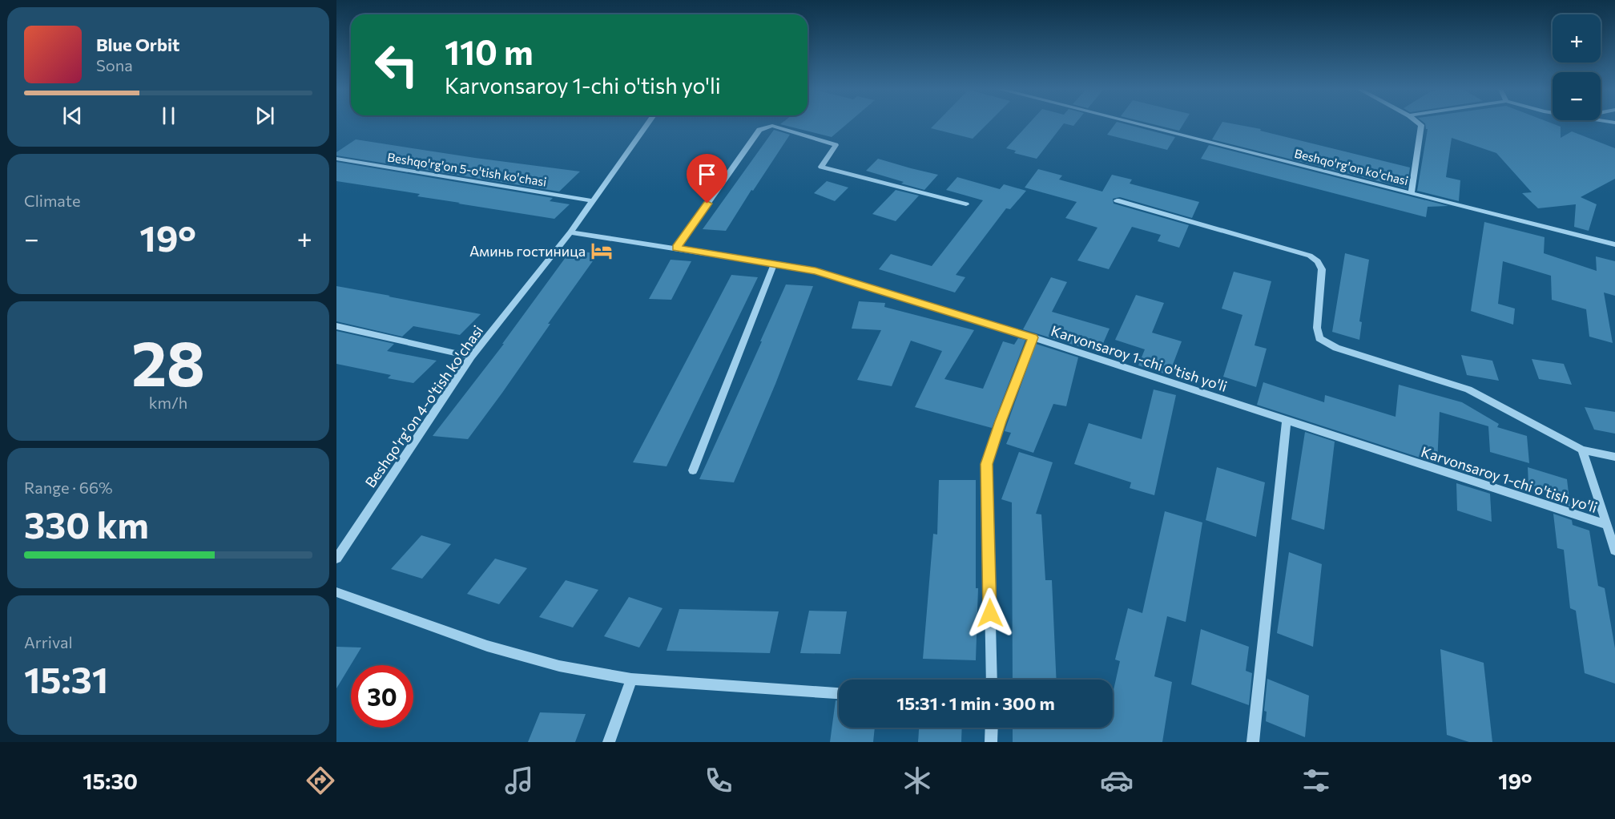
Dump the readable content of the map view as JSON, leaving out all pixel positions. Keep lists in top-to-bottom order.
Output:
{
  "streets": {
    "street": [
      "Beshqo'rg'on ko'chasi",
      "Beshqo'rg'on 5-o'tish ko'chasi",
      "Karvonsaroy 1-chi o'tish yo'li",
      "Beshqo'rg'on 4-o'tish ko'chasi"
    ]
  },
  "crossings": [
    ["Beshqo'rg'on 5-o'tish ko'chasi", "Beshqo'rg'on 4-o'tish ko'chasi"],
    ["Karvonsaroy 1-chi o'tish yo'li", "Beshqo'rg'on 4-o'tish ko'chasi"]
  ],
  "places": {
    "hotel": ["Аминь гостиница"]
  },
  "page": {
    "map_buttons": ["+", "−"],
    "turn": ["110 m", "Karvonsaroy 1-chi o'tish yo'li"],
    "song": ["Blue Orbit", "Sona"],
    "tile": [
      "Climate",
      ["28", "km/h"],
      ["Range · 66%", "330 km"],
      ["Arrival", "15:31"]
    ],
    "heat": ["−", "19°", "+"],
    "limit": "30",
    "trip": "15:31 · 1 min · 300 m",
    "tabs": ["15:30", "19°"]
  }
}
